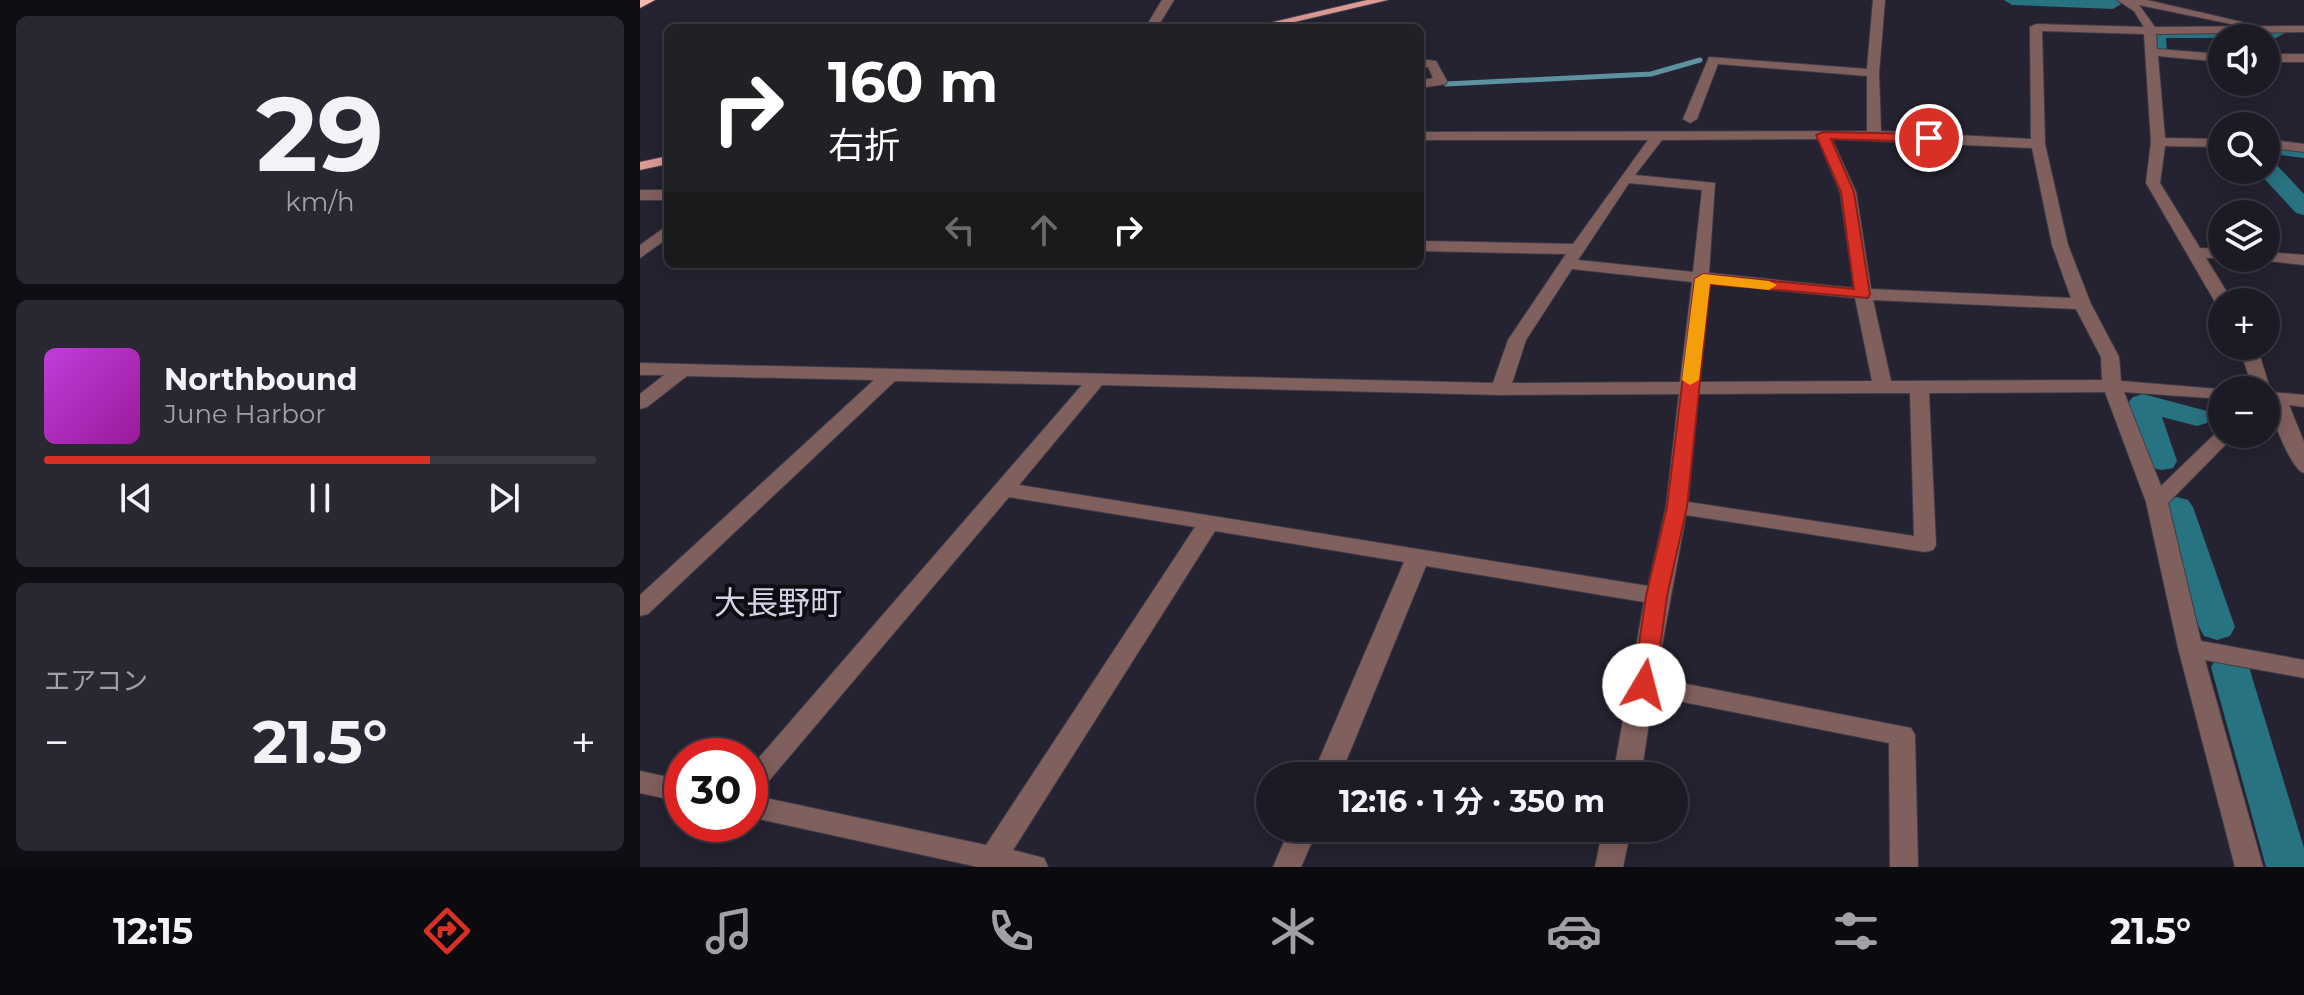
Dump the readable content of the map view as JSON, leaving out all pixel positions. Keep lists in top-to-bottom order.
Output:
{
  "districts": ["大長野町"],
  "page": {
    "tile": [
      ["29", "km/h"],
      "エアコン"
    ],
    "map_buttons": ["+", "−"],
    "turn": ["160 m", "右折"],
    "song": ["Northbound", "June Harbor"],
    "heat": ["−", "21.5°", "+"],
    "limit": "30",
    "trip": "12:16 · 1 分 · 350 m",
    "tabs": ["12:15", "21.5°"]
  }
}
